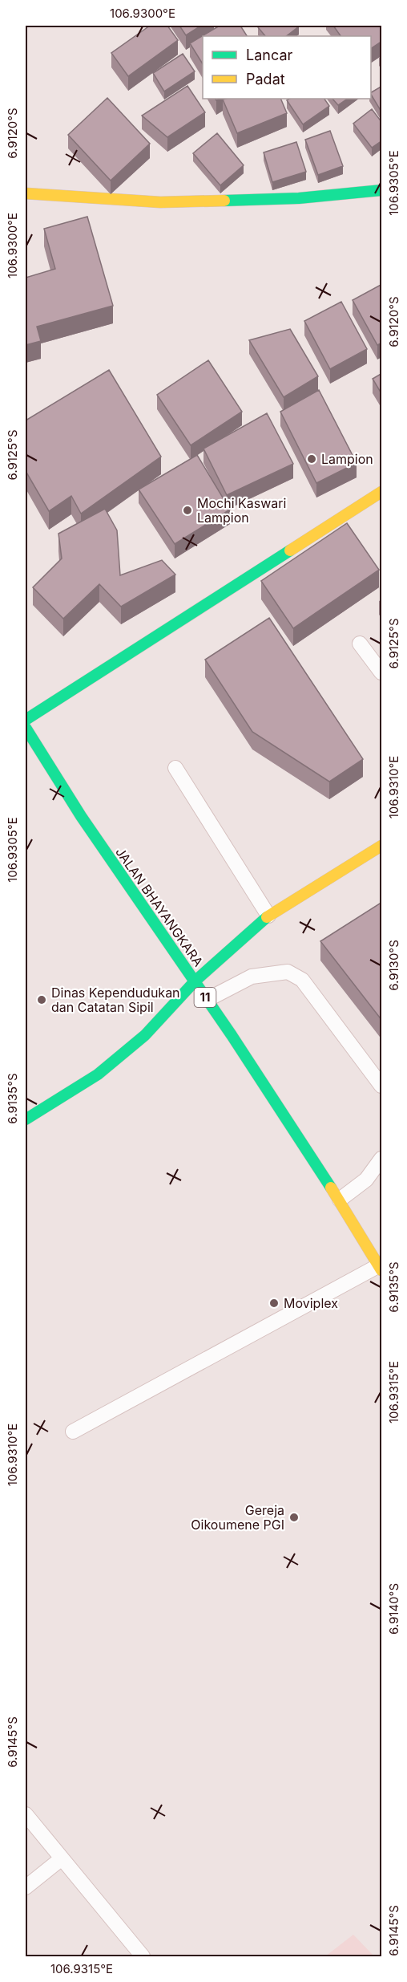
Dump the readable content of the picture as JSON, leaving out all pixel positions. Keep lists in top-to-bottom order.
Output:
{
  "streets": {
    "main road": ["JALAN BHAYANGKARA", "11"]
  },
  "places": [
    "Lampion",
    "Mochi Kaswari Lampion",
    "Dinas Kependudukan dan Catatan Sipil",
    "Moviplex",
    "Gereja Oikoumene PGI"
  ],
  "legend": ["Lancar", "Padat"],
  "coordinates": [
    "106.9300°E",
    "6.9120°S",
    "106.9305°E",
    "6.9125°S",
    "106.9310°E",
    "6.9130°S",
    "6.9135°S",
    "106.9315°E",
    "6.9140°S",
    "6.9145°S"
  ]
}
